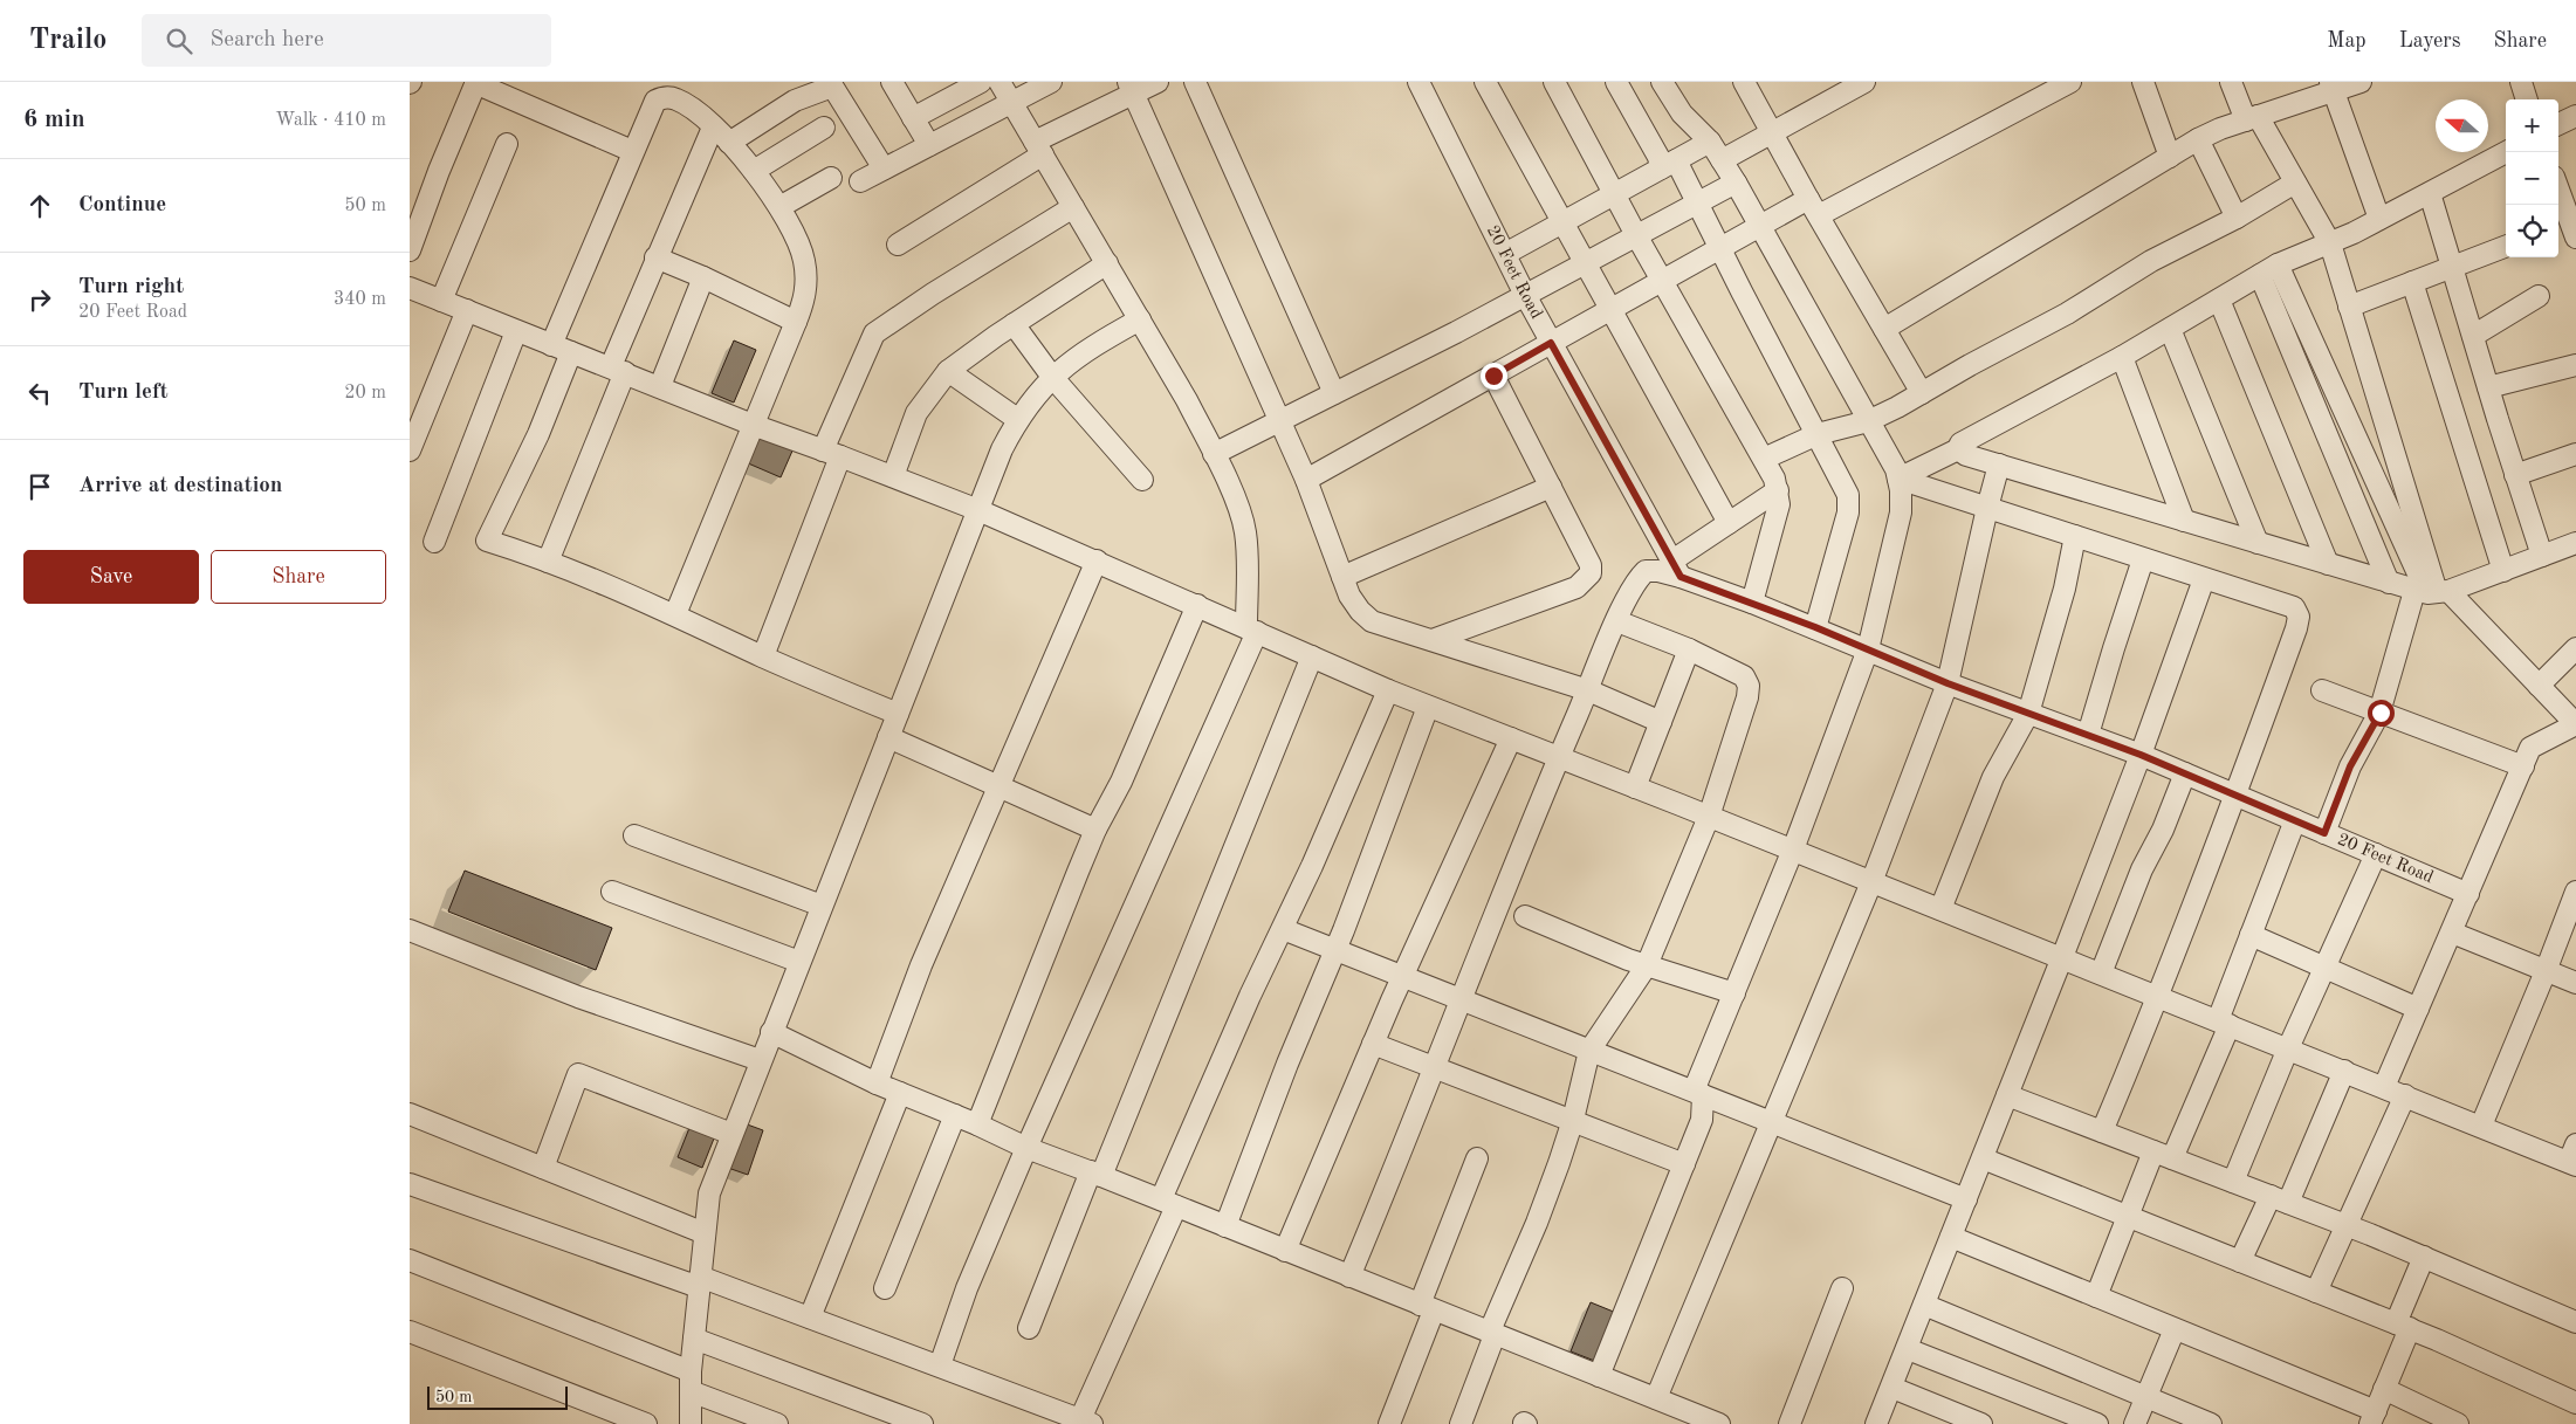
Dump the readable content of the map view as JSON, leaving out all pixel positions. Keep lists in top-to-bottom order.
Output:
{
  "streets": {
    "street": ["20 Feet Road"]
  },
  "scale_bar": "50 m",
  "north": "left",
  "page": {
    "header": "Trailo",
    "search": "Search here",
    "nav": ["Map", "Layers", "Share"],
    "heading": ["6 min", "Walk · 410 m"],
    "map_buttons": ["+", "−"],
    "list": [
      ["Continue", "50 m"],
      ["Turn right", "20 Feet Road", "340 m"],
      ["Turn left", "20 m"],
      "Arrive at destination"
    ],
    "buttons": ["Save", "Share"],
    "scale": "50 m"
  }
}
